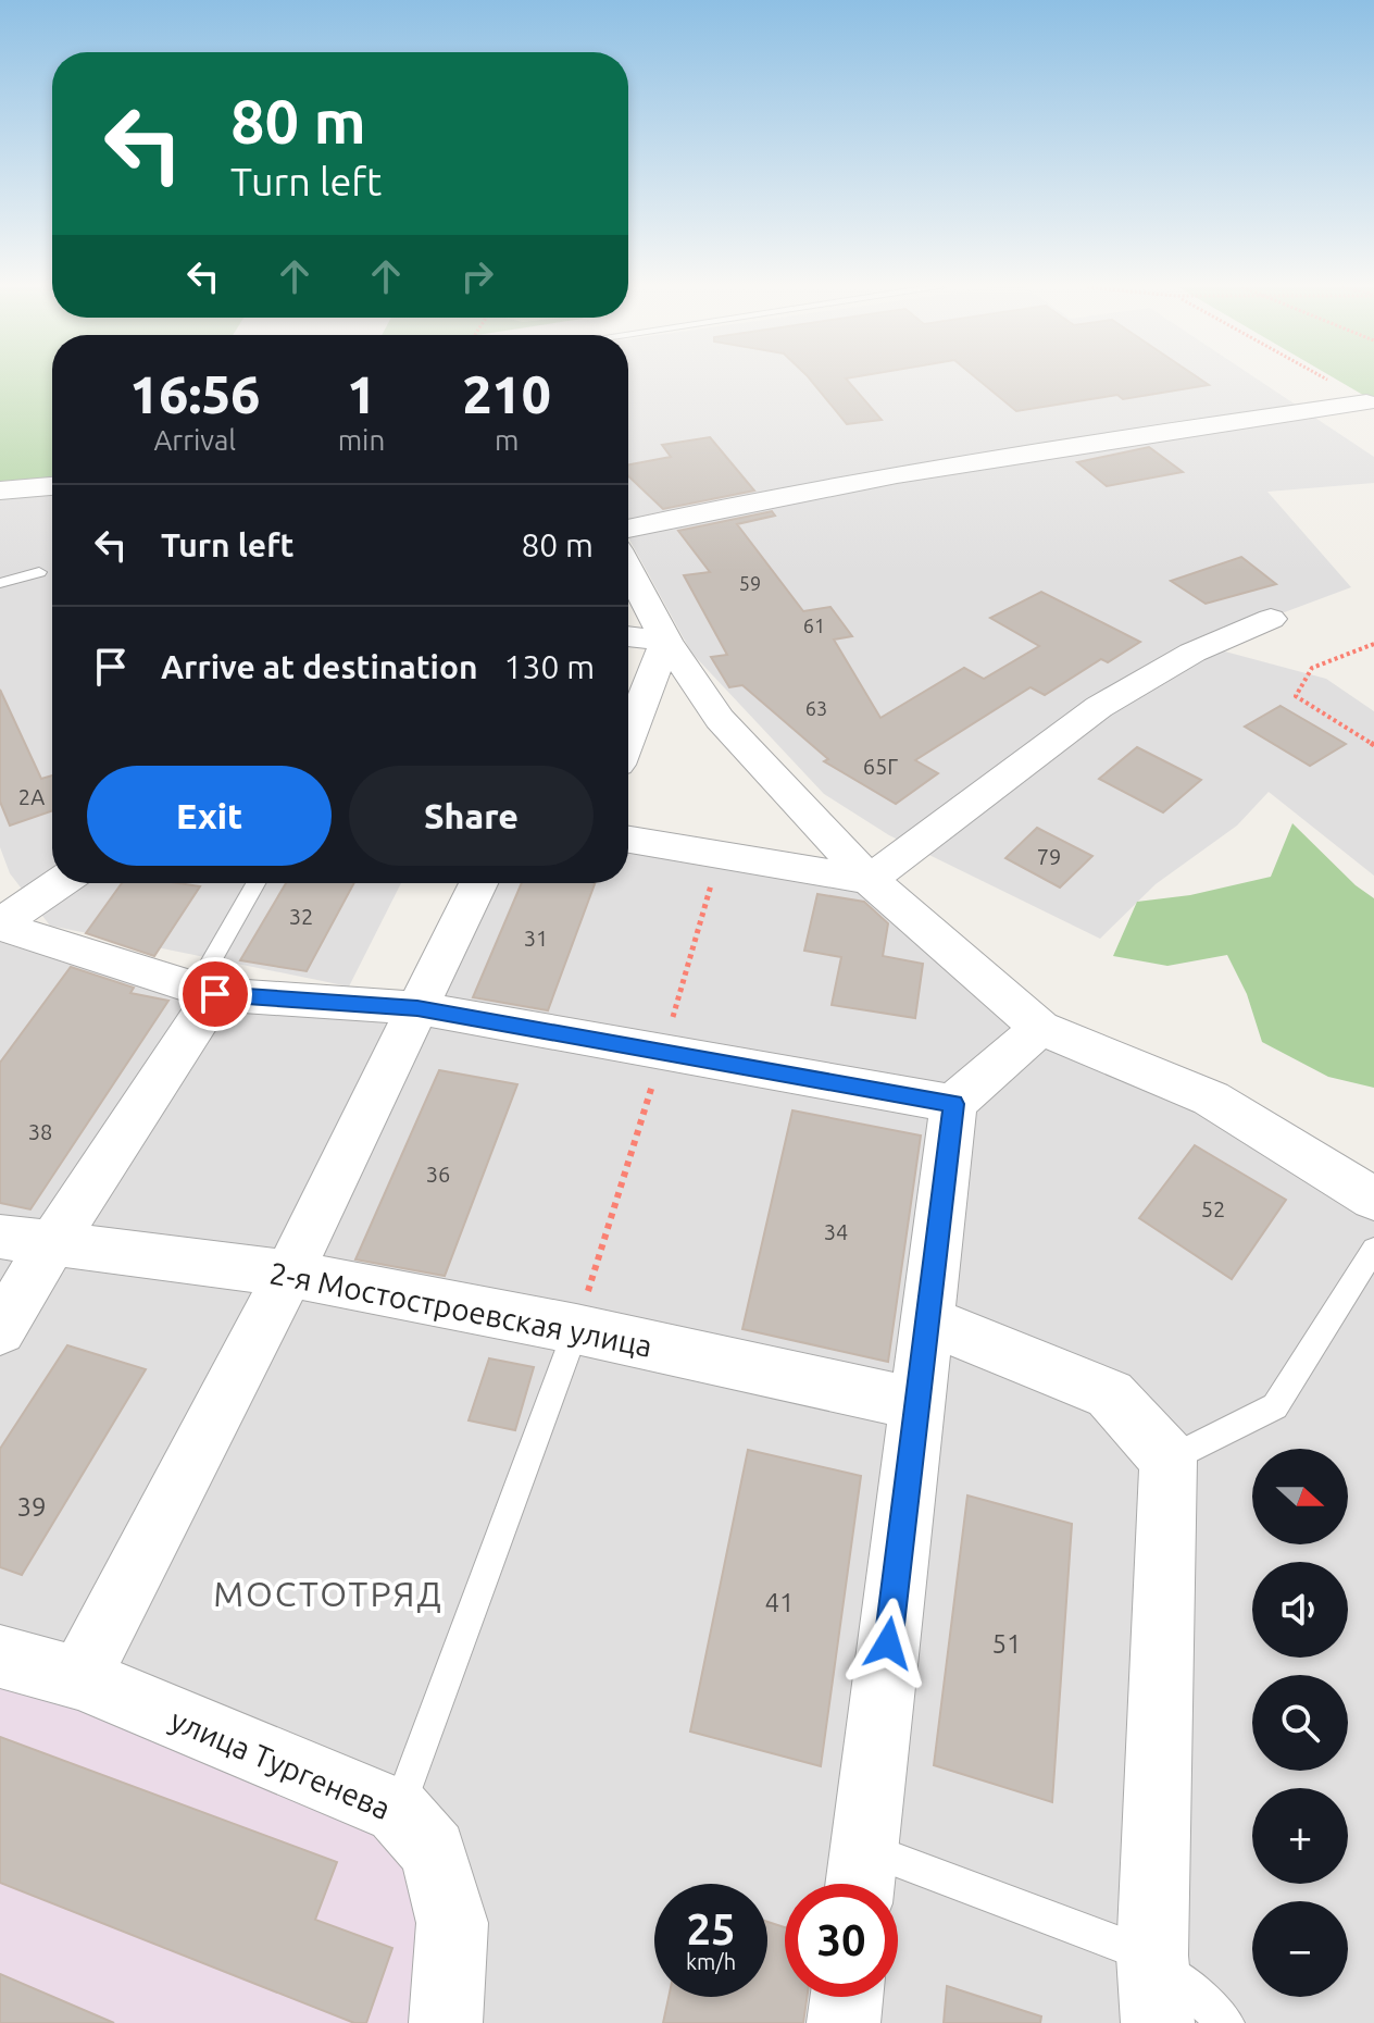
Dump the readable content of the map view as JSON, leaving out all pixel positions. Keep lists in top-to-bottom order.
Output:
{
  "streets": {
    "street": ["2-я Мостостроевская улица", "улица Тургенева"]
  },
  "districts": ["МОСТОТРЯД"],
  "house_numbers": [
    "59",
    "61",
    "63",
    "65Г",
    "2А",
    "79",
    "32",
    "31",
    "38",
    "36",
    "52",
    "34",
    "39",
    "41",
    "51"
  ],
  "north": "right",
  "page": {
    "turn": ["80 m", "Turn left"],
    "eta": [
      "16:56",
      "Arrival",
      "1",
      "min",
      "210",
      "m"
    ],
    "list": [
      {
        "name": "Turn left",
        "value": "80 m"
      },
      {
        "name": "Arrive at destination",
        "value": "130 m"
      }
    ],
    "buttons": ["Exit", "Share"],
    "map_buttons": ["+", "−"],
    "speed": "25 km/h",
    "limit": "30"
  }
}
